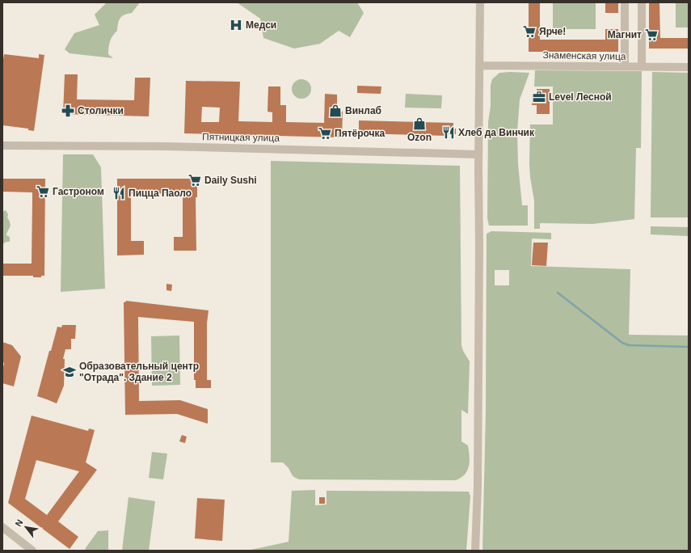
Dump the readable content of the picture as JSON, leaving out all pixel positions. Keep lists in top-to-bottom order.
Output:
{
  "streets": {
    "street": ["Знаменская улица", "Пятницкая улица"]
  },
  "places": {
    "hospital": ["Медси"],
    "supermarket": [
      "Ярче!",
      "Магнит",
      "Пятёрочка",
      "Daily Sushi",
      "Гастроном"
    ],
    "office": ["Level Лесной"],
    "pharmacy": ["Столички"],
    "shop": ["Винлаб", "Ozon"],
    "restaurant": ["Хлеб да Винчик", "Пицца Паоло"],
    "school or university": ["Образовательный центр \"Отрада\". Здание 2"]
  },
  "north": "top left"
}
